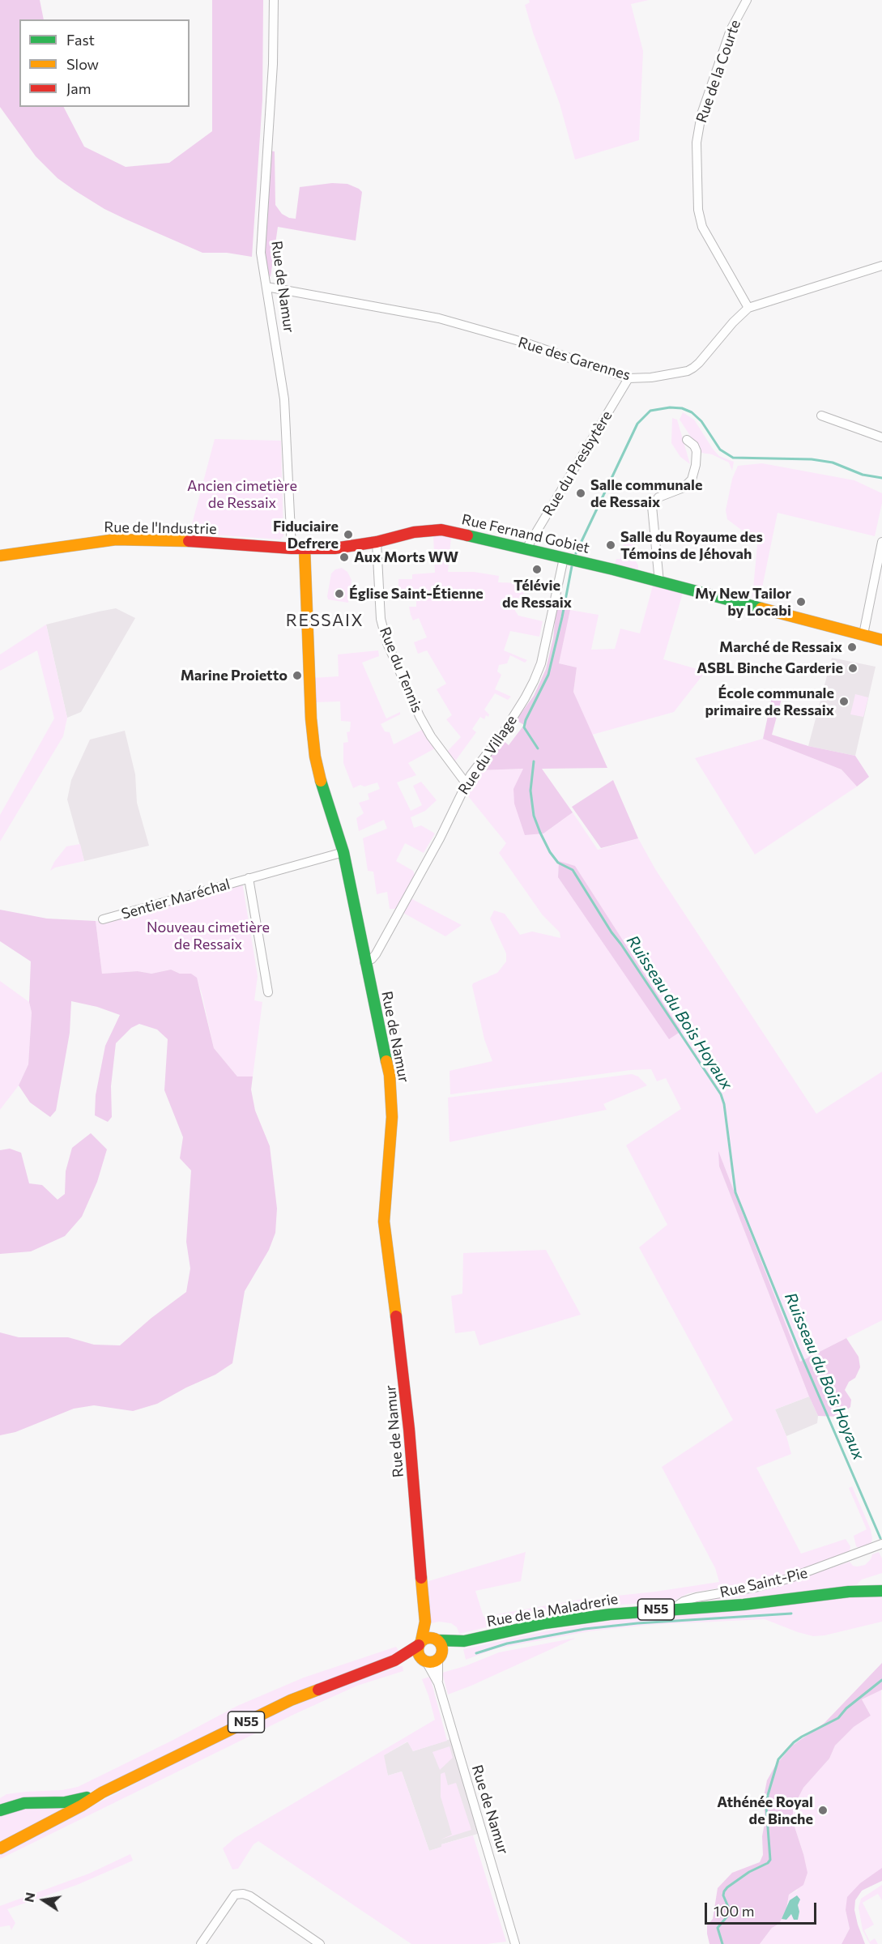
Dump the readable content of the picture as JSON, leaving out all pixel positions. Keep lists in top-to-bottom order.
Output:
{
  "streets": {
    "street": [
      "Rue de la Courte",
      "Rue de Namur",
      "Rue des Garennes",
      "Rue du Presbytère",
      "Rue de l'Industrie",
      "Rue Fernand Gobiet",
      "Rue du Tennis",
      "Rue du Village",
      "Sentier Maréchal",
      "Rue Saint-Pie",
      "N55",
      "Rue de la Maladrerie"
    ]
  },
  "crossings": [
    ["Rue de la Courte", "Rue des Garennes"],
    ["Rue de Namur", "Rue des Garennes"],
    ["Rue de Namur", "Rue de l'Industrie"],
    ["Rue de Namur", "Rue Fernand Gobiet"],
    ["Rue de Namur", "Rue du Village"],
    ["Rue de Namur", "Sentier Maréchal"],
    ["Rue de Namur", "N55"],
    ["Rue de Namur", "Rue de la Maladrerie"],
    ["Rue des Garennes", "Rue du Presbytère"],
    ["Rue du Presbytère", "Rue Fernand Gobiet"],
    ["Rue de l'Industrie", "Rue Fernand Gobiet"],
    ["Rue Fernand Gobiet", "Rue du Tennis"],
    ["Rue Fernand Gobiet", "Rue du Village"],
    ["Rue du Tennis", "Rue du Village"],
    ["Rue Saint-Pie", "Rue de la Maladrerie"],
    ["N55", "Rue de la Maladrerie"]
  ],
  "districts": ["RESSAIX"],
  "water": ["Ruisseau du Bois Hoyaux"],
  "parks": ["Ancien cimetière de Ressaix", "Nouveau cimetière de Ressaix"],
  "places": [
    "Salle communale de Ressaix",
    "Fiduciaire Defrere",
    "Salle du Royaume des Témoins de Jéhovah",
    "Aux Morts WW",
    "Télévie de Ressaix",
    "Église Saint-Étienne",
    "My New Tailor by Locabi",
    "Marché de Ressaix",
    "ASBL Binche Garderie",
    "Marine Proietto",
    "École communale primaire de Ressaix",
    "Athénée Royal de Binche"
  ],
  "legend": ["Fast", "Slow", "Jam"],
  "scale_bar": "100 m",
  "north": "left"
}
